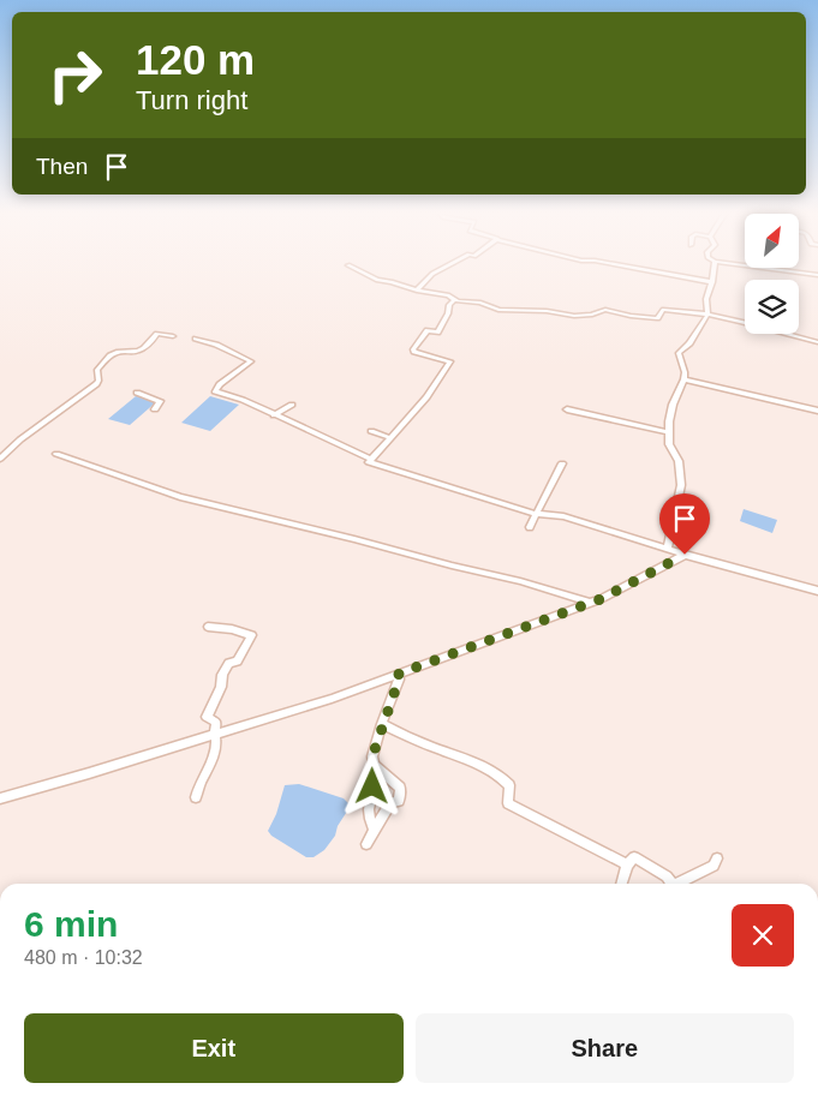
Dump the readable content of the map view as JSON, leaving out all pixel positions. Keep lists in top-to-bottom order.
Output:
{
  "north": "top right",
  "page": {
    "turn": ["120 m", "Turn right"],
    "then": "Then",
    "heading": ["6 min", "480 m · 10:32"],
    "buttons": ["Exit", "Share"]
  }
}
